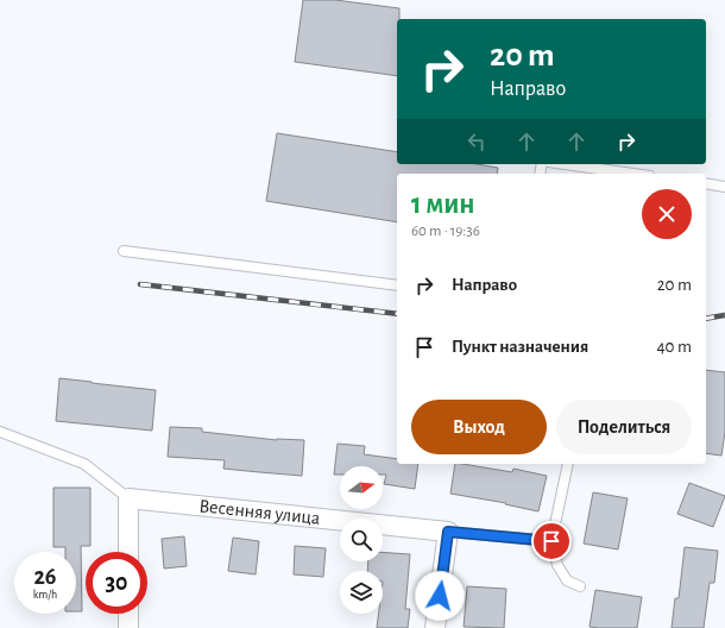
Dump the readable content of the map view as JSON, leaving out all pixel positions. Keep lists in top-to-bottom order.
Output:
{
  "streets": {
    "street": ["Весенняя улица"]
  },
  "north": "right",
  "page": {
    "turn": ["20 m", "Направо"],
    "heading": ["1 мин", "60 m · 19:36"],
    "list": [
      {
        "name": "Направо",
        "value": "20 m"
      },
      {
        "name": "Пункт назначения",
        "value": "40 m"
      }
    ],
    "buttons": ["Выход", "Поделиться"],
    "speed": "26 km/h",
    "limit": "30"
  }
}
